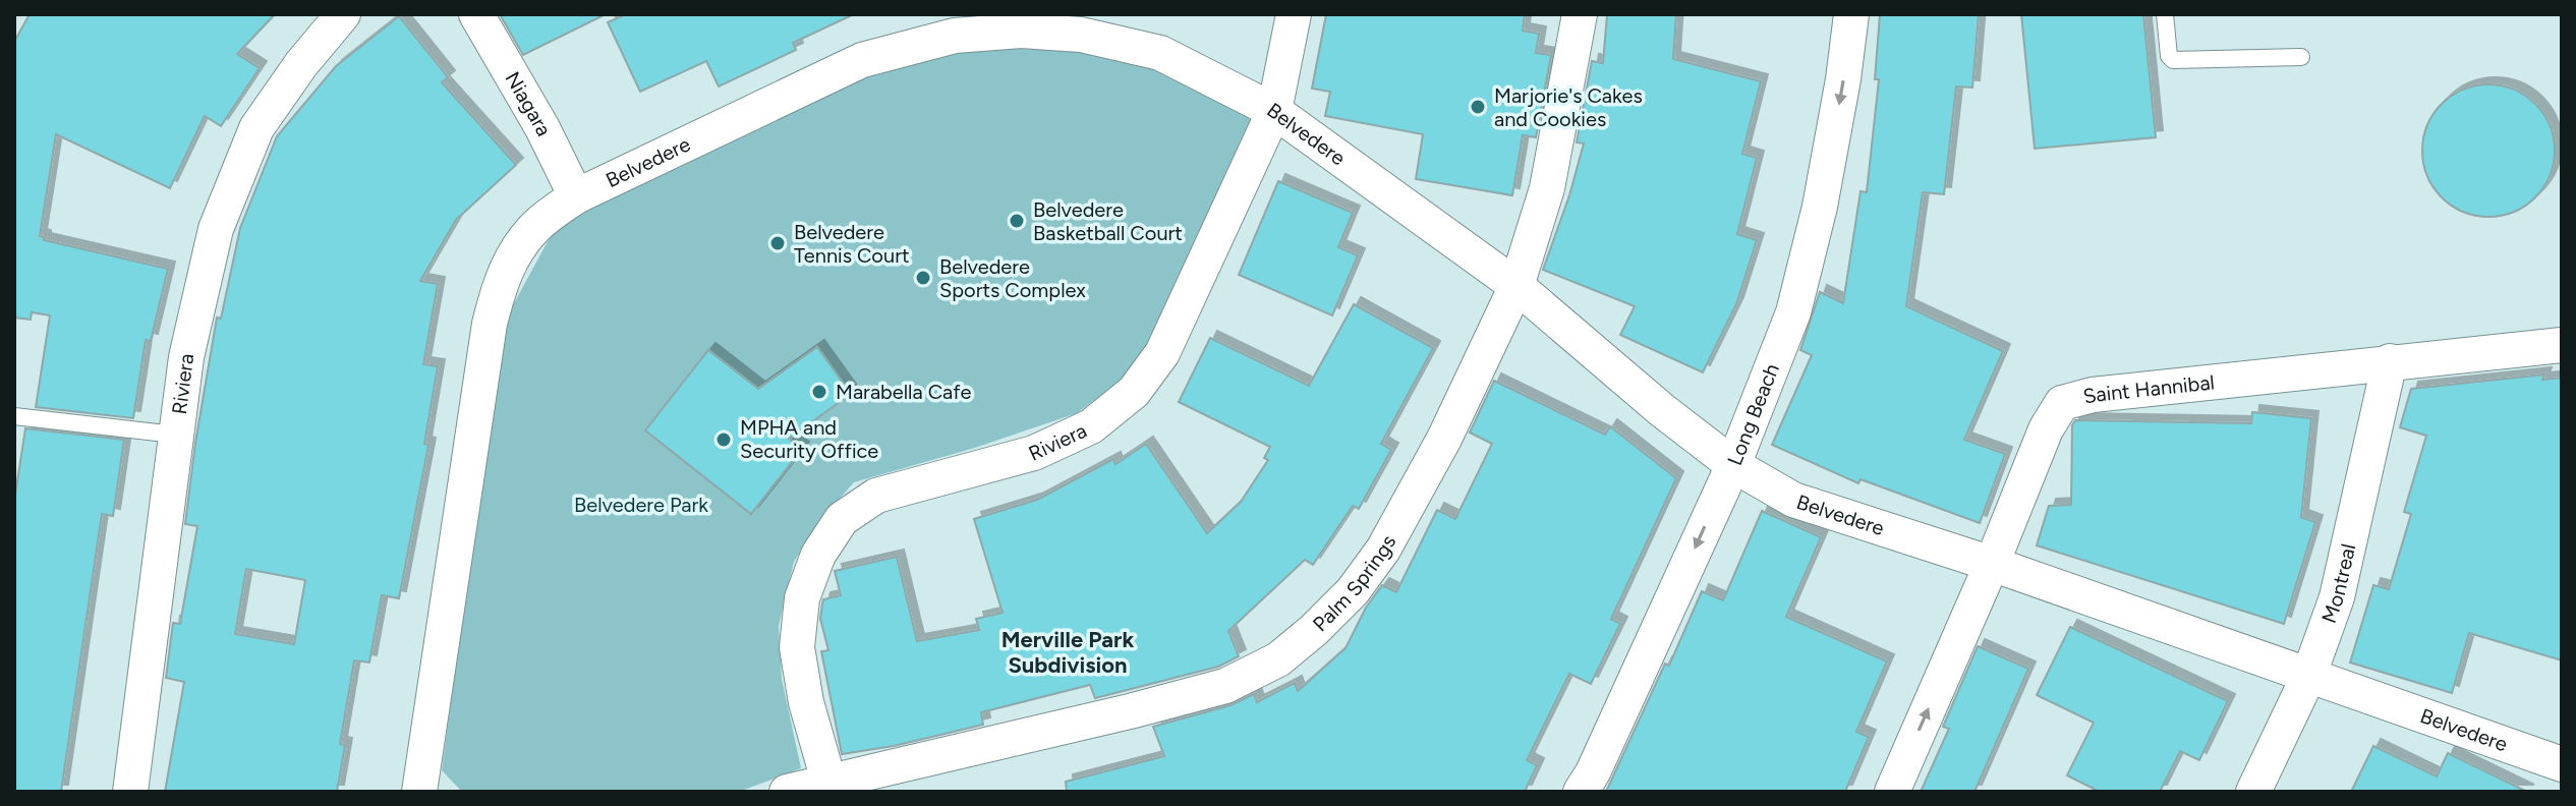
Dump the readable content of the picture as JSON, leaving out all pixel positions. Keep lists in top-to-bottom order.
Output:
{
  "streets": {
    "street": [
      "Niagara",
      "Belvedere",
      "Riviera",
      "Saint Hannibal",
      "Long Beach",
      "Palm Springs",
      "Montreal"
    ]
  },
  "crossings": [
    ["Niagara", "Belvedere"],
    ["Belvedere", "Riviera"],
    ["Belvedere", "Saint Hannibal"],
    ["Belvedere", "Long Beach"],
    ["Belvedere", "Palm Springs"],
    ["Belvedere", "Montreal"],
    ["Riviera", "Palm Springs"],
    ["Saint Hannibal", "Montreal"]
  ],
  "one_way": ["Long Beach"],
  "districts": ["Merville Park Subdivision"],
  "parks": ["Belvedere Park"],
  "places": [
    "Marjorie's Cakes and Cookies",
    "Belvedere Basketball Court",
    "Belvedere Tennis Court",
    "Belvedere Sports Complex",
    "Marabella Cafe",
    "MPHA and Security Office"
  ]
}
